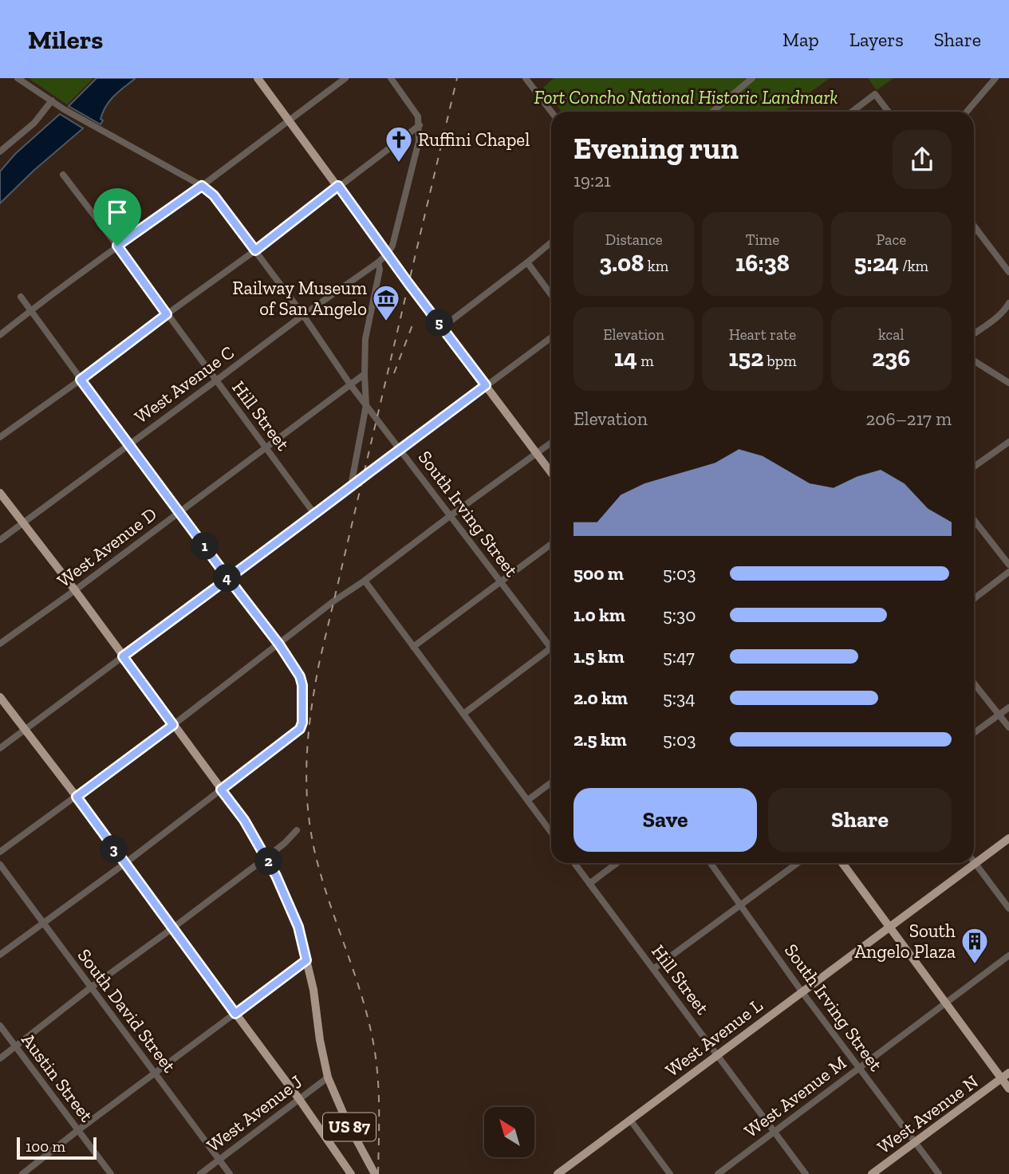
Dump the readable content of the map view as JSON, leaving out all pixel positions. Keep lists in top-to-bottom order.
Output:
{
  "streets": {
    "main road": ["West Avenue L", "West Avenue N", "US 87"],
    "street": [
      "West Avenue C",
      "Hill Street",
      "South Irving Street",
      "West Avenue D",
      "South David Street",
      "Austin Street",
      "West Avenue M",
      "West Avenue J"
    ]
  },
  "crossings": [
    ["West Avenue C", "Hill Street"],
    ["West Avenue C", "South Irving Street"],
    ["West Avenue C", "US 87"],
    ["Hill Street", "West Avenue D"],
    ["Hill Street", "West Avenue L"],
    ["Hill Street", "West Avenue M"],
    ["South Irving Street", "West Avenue D"],
    ["South Irving Street", "West Avenue L"],
    ["South Irving Street", "West Avenue M"],
    ["South Irving Street", "West Avenue N"],
    ["West Avenue D", "US 87"],
    ["South David Street", "West Avenue J"],
    ["West Avenue J", "US 87"]
  ],
  "parks": ["Fort Concho National Historic Landmark"],
  "places": {
    "church": ["Ruffini Chapel"],
    "museum": ["Railway Museum of San Angelo"],
    "building": ["South Angelo Plaza"]
  },
  "scale_bar": "100 m",
  "north": "top left",
  "page": {
    "header": "Milers",
    "nav": ["Map", "Layers", "Share"],
    "heading": ["Evening run", "19:21"],
    "stats": [
      ["Distance", "3.08 km"],
      ["Time", "16:38"],
      ["Pace", "5:24 /km"],
      ["Elevation", "14 m"],
      ["Heart rate", "152 bpm"],
      ["kcal", "236"]
    ],
    "pins": [
      "5",
      "1",
      "4",
      "3",
      "2"
    ],
    "chart": ["Elevation", "206–217 m"],
    "list": [
      {
        "name": "500 m",
        "note": "5:03"
      },
      {
        "name": "1.0 km",
        "note": "5:30"
      },
      {
        "name": "1.5 km",
        "note": "5:47"
      },
      {
        "name": "2.0 km",
        "note": "5:34"
      },
      {
        "name": "2.5 km",
        "note": "5:03"
      }
    ],
    "buttons": ["Save", "Share"],
    "scale": "100 m"
  }
}
